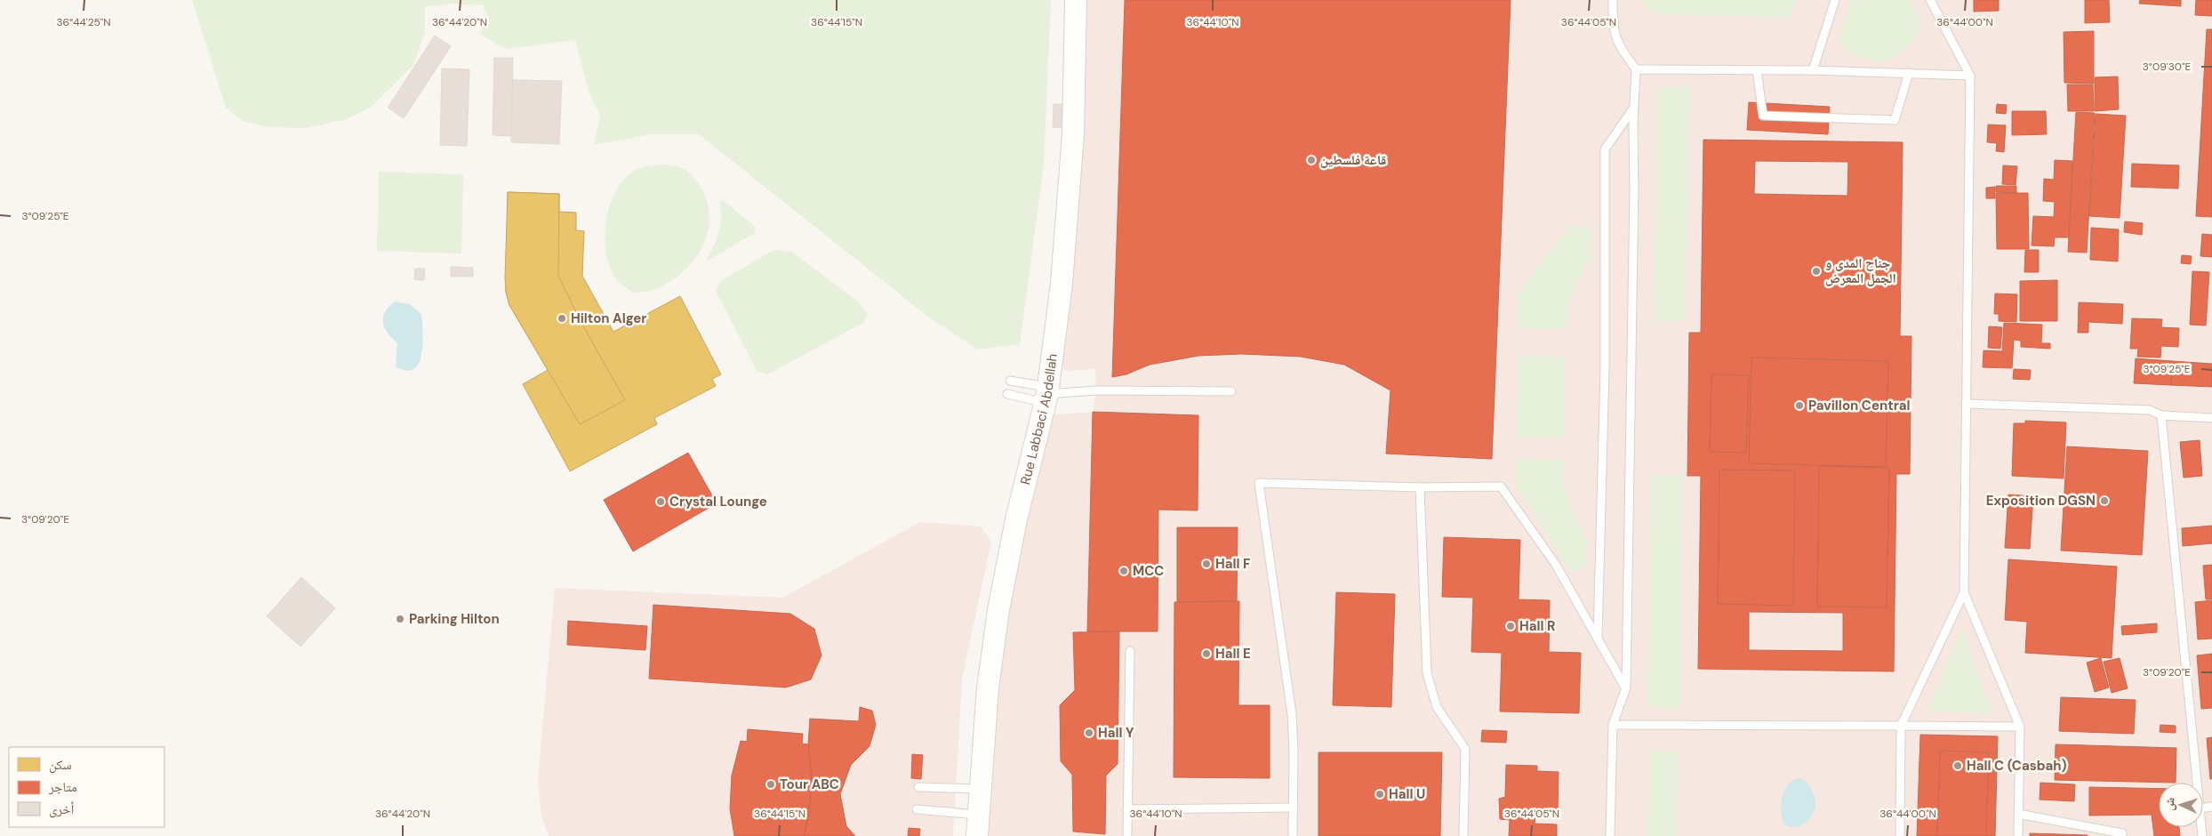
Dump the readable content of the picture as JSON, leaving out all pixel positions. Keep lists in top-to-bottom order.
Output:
{
  "streets": {
    "street": ["Rue Labbaci Abdellah"]
  },
  "places": [
    "قاعة فلسطين",
    "جناح المدى و الجمل المعرض",
    "Hilton Alger",
    "Pavillon Central",
    "Exposition DGSN",
    "Crystal Lounge",
    "Hall F",
    "MCC",
    "Parking Hilton",
    "Hall R",
    "Hall E",
    "Hall Y",
    "Hall C (Casbah)",
    "Tour ABC",
    "Hall U"
  ],
  "legend": ["سكن", "متاجر", "أخرى"],
  "north": "left",
  "coordinates": [
    "36°44'25\"N",
    "36°44'20\"N",
    "36°44'15\"N",
    "36°44'10\"N",
    "36°44'05\"N",
    "36°44'00\"N",
    "3°09'30\"E",
    "3°09'25\"E",
    "3°09'20\"E"
  ]
}
